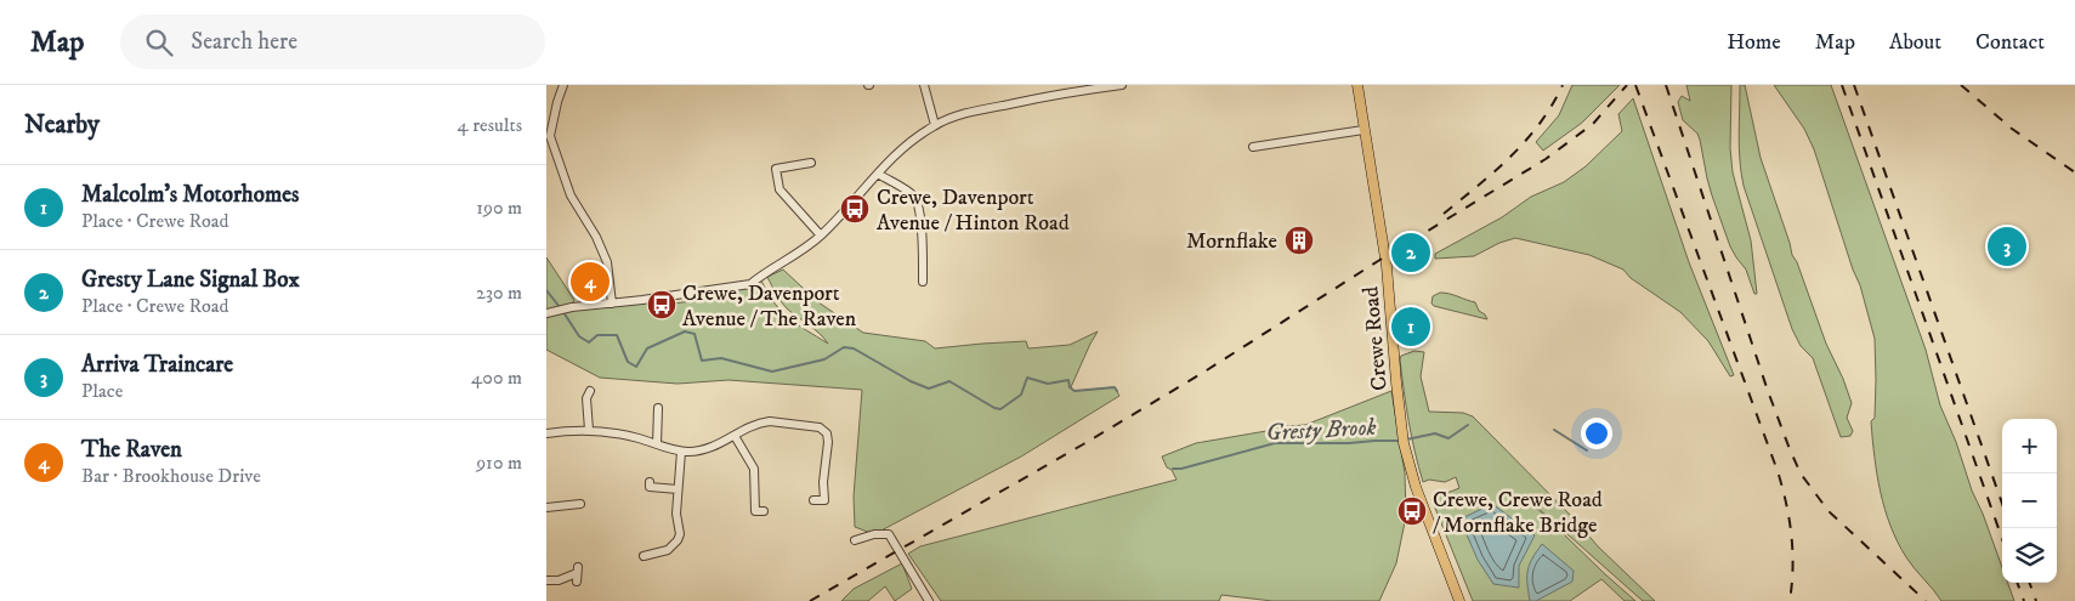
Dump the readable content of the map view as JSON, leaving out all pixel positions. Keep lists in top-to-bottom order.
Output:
{
  "streets": {
    "main road": ["Crewe Road"]
  },
  "water": ["Gresty Brook"],
  "places": {
    "bus stop": ["Crewe, Davenport Avenue / Hinton Road", "Crewe, Davenport Avenue / The Raven", "Crewe, Crewe Road / Mornflake Bridge"],
    "building": ["Mornflake"]
  },
  "page": {
    "header": "Map",
    "search": "Search here",
    "nav": [
      "Home",
      "Map",
      "About",
      "Contact"
    ],
    "heading": ["Nearby", "4 results"],
    "list": [
      {
        "mark": "1",
        "name": "Malcolm's Motorhomes",
        "note": "Place · Crewe Road",
        "value": "190 m"
      },
      {
        "mark": "2",
        "name": "Gresty Lane Signal Box",
        "note": "Place · Crewe Road",
        "value": "230 m"
      },
      {
        "mark": "3",
        "name": "Arriva Traincare",
        "note": "Place",
        "value": "400 m"
      },
      {
        "mark": "4",
        "name": "The Raven",
        "note": "Bar · Brookhouse Drive",
        "value": "910 m"
      }
    ],
    "pins": [
      "3",
      "2",
      "4",
      "1"
    ],
    "map_buttons": ["+", "−"]
  }
}
